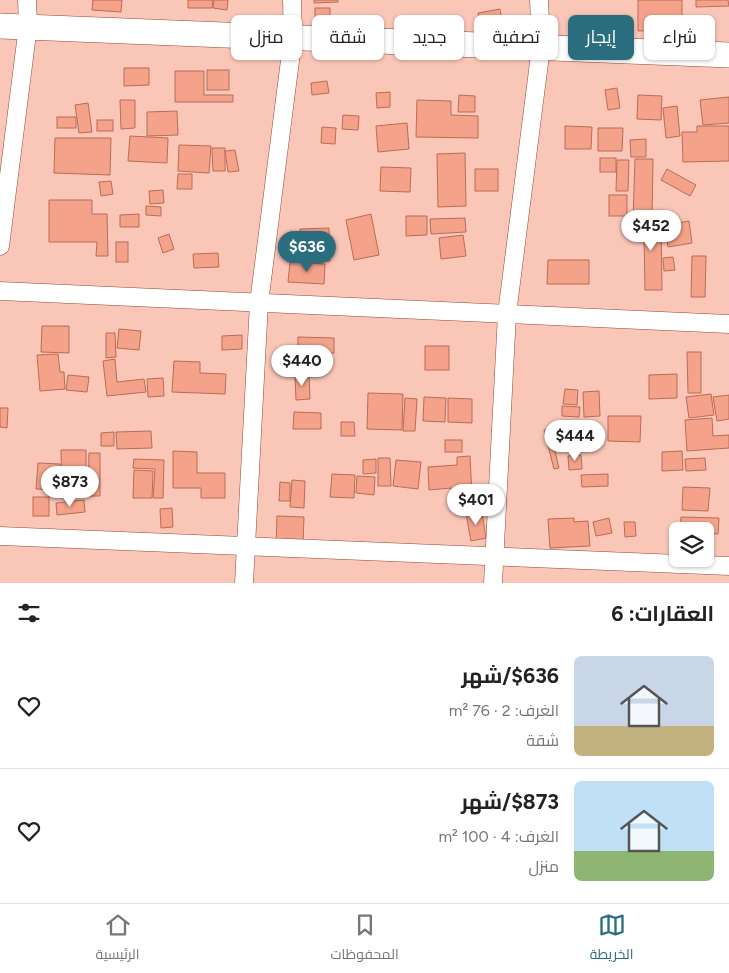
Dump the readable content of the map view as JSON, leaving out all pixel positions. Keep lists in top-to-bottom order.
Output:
{
  "page": {
    "chip": [
      "شراء",
      "إيجار",
      "تصفية",
      "جديد",
      "شقة",
      "منزل"
    ],
    "price": [
      "$452",
      "$636",
      "$440",
      "$444",
      "$873",
      "$401"
    ],
    "heading": "العقارات: 6",
    "list": [
      {
        "name": "$636/شهر",
        "note": "الغرف: 2 · 76 m² · شقة"
      },
      {
        "name": "$873/شهر",
        "note": "الغرف: 4 · 100 m² · منزل"
      }
    ],
    "tabs": ["الخريطة", "المحفوظات", "الرئيسية"]
  }
}
